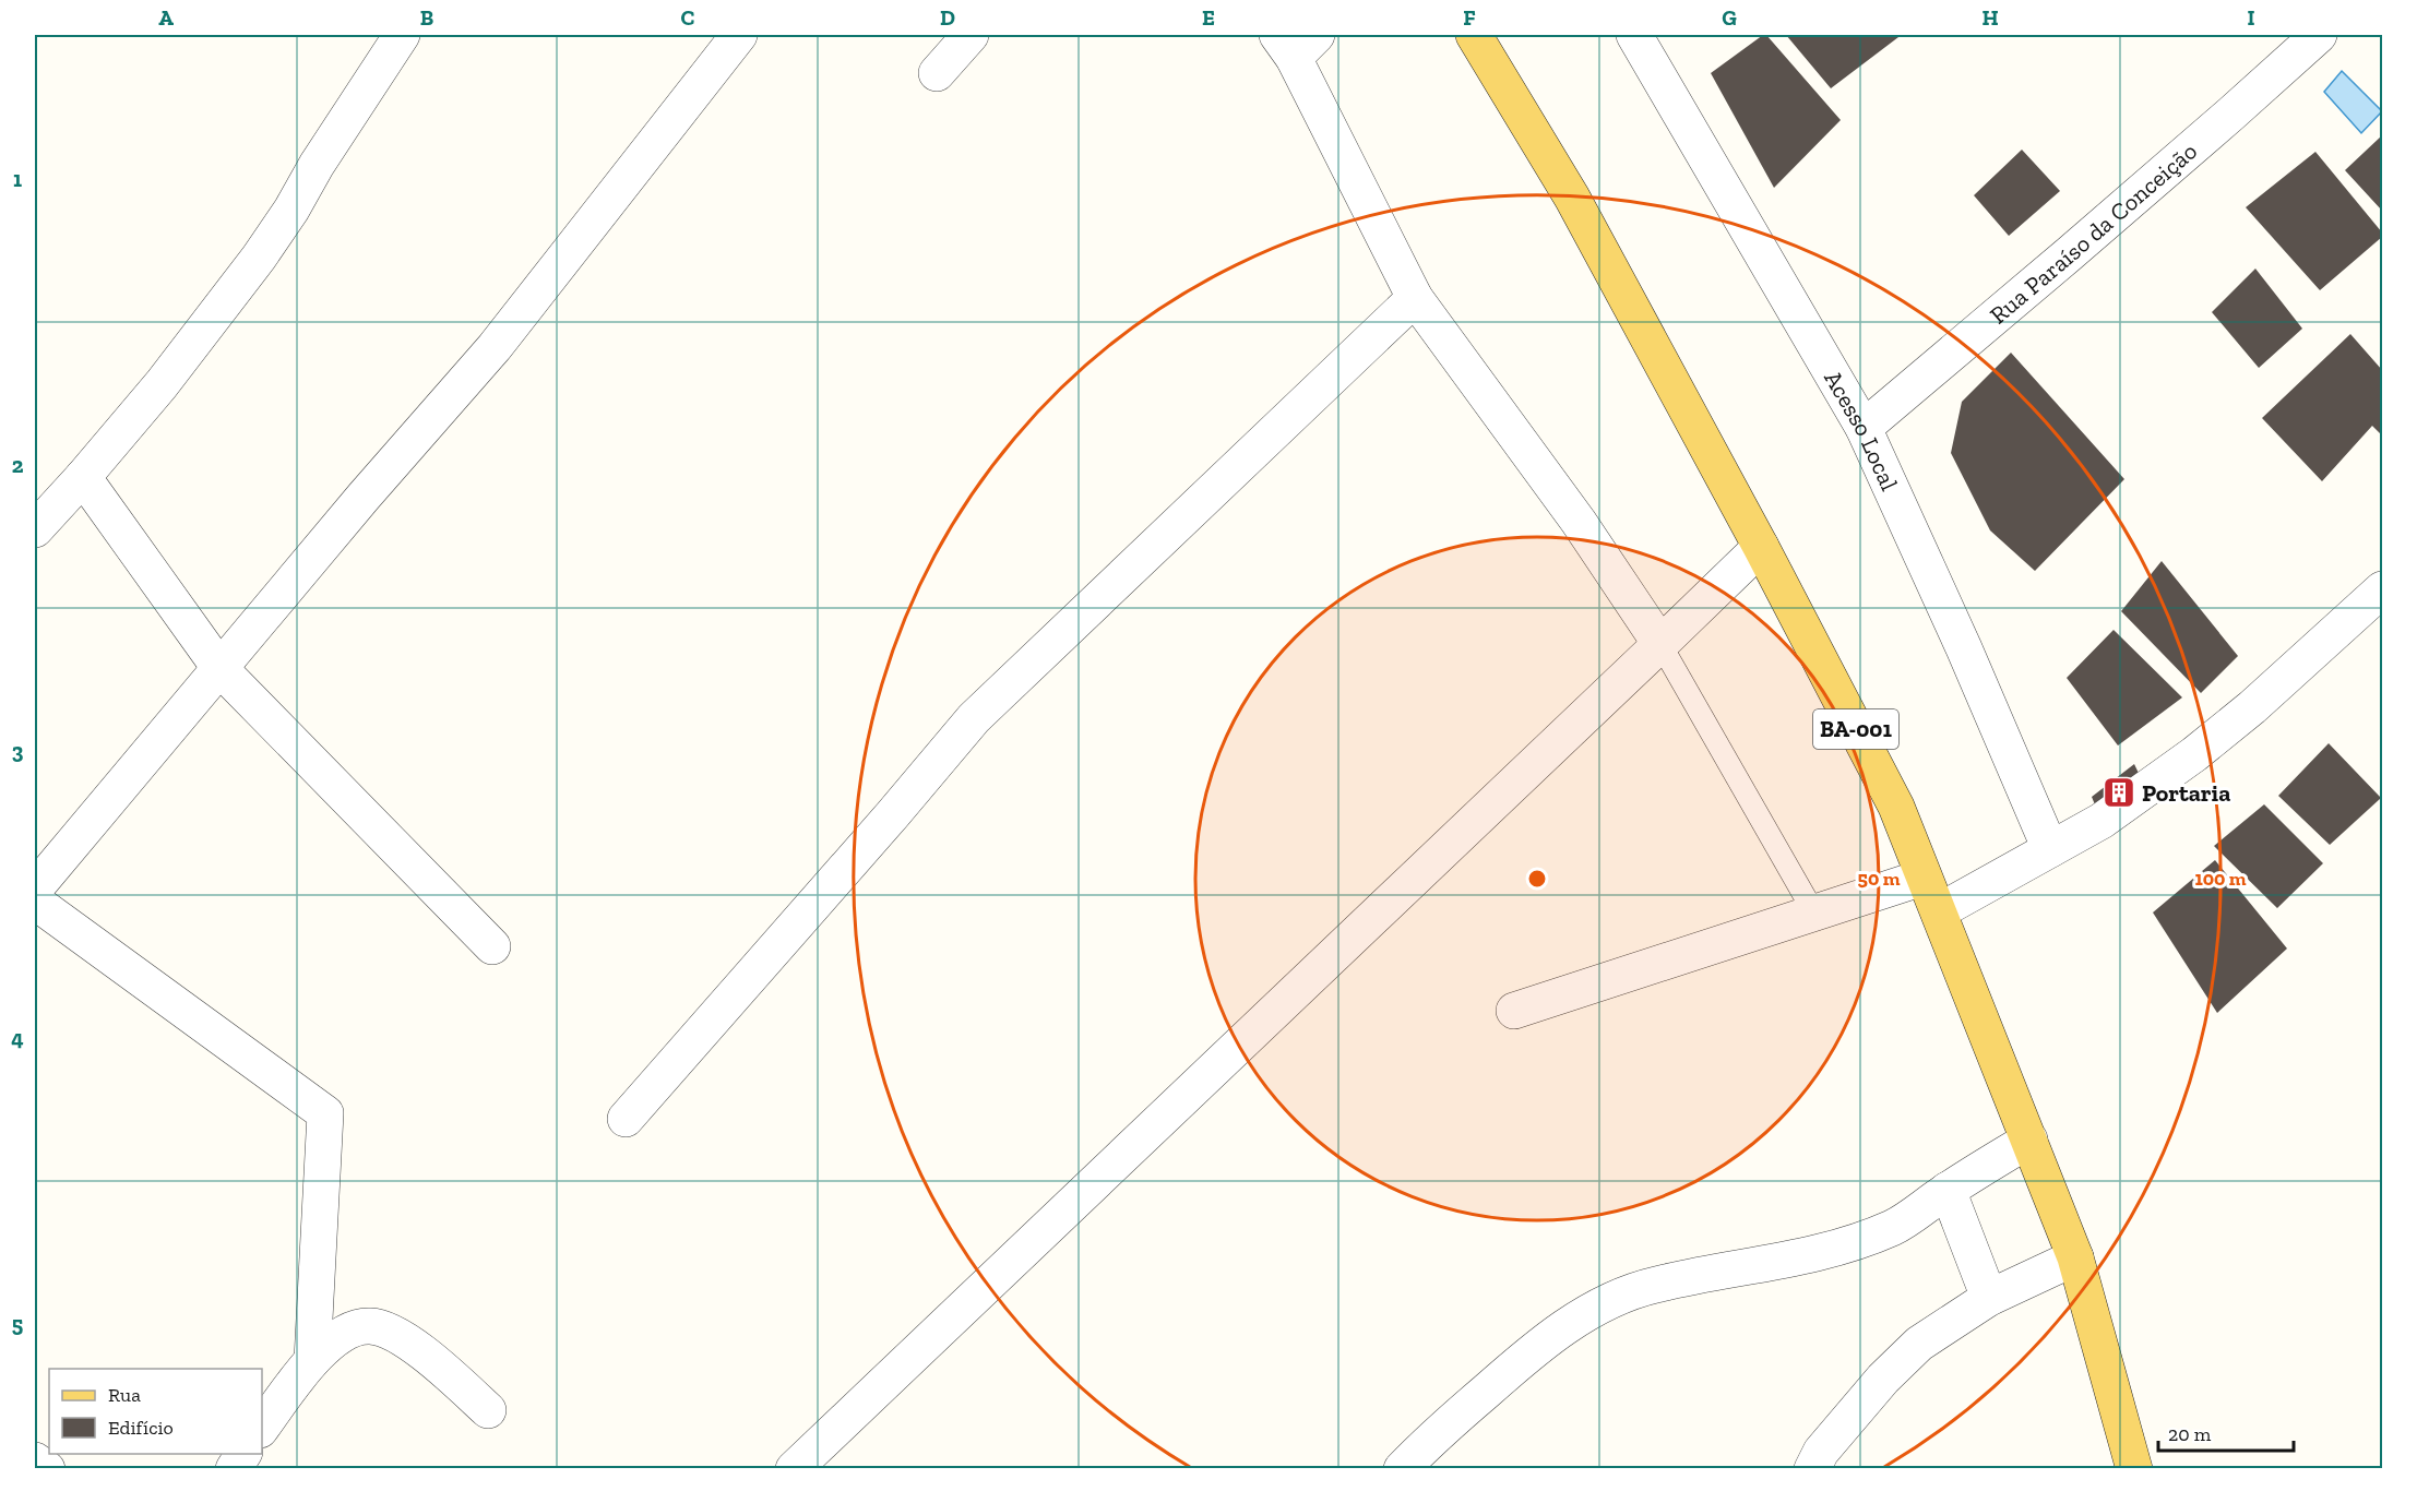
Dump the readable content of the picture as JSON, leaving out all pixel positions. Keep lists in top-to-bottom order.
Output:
{
  "streets": {
    "main road": ["BA-001"],
    "street": ["Rua Paraíso da Conceição", "Acesso Local"]
  },
  "crossings": [
    ["Rua Paraíso da Conceição", "Acesso Local"]
  ],
  "places": {
    "building": ["Portaria"]
  },
  "legend": ["Rua", "Edifício"],
  "scale_bar": "20 m",
  "grid": {
    "columns": [
      "A",
      "B",
      "C",
      "D",
      "E",
      "F",
      "G",
      "H",
      "I"
    ],
    "rows": [
      "1",
      "2",
      "3",
      "4",
      "5"
    ]
  },
  "rings": ["50 m", "100 m"]
}
